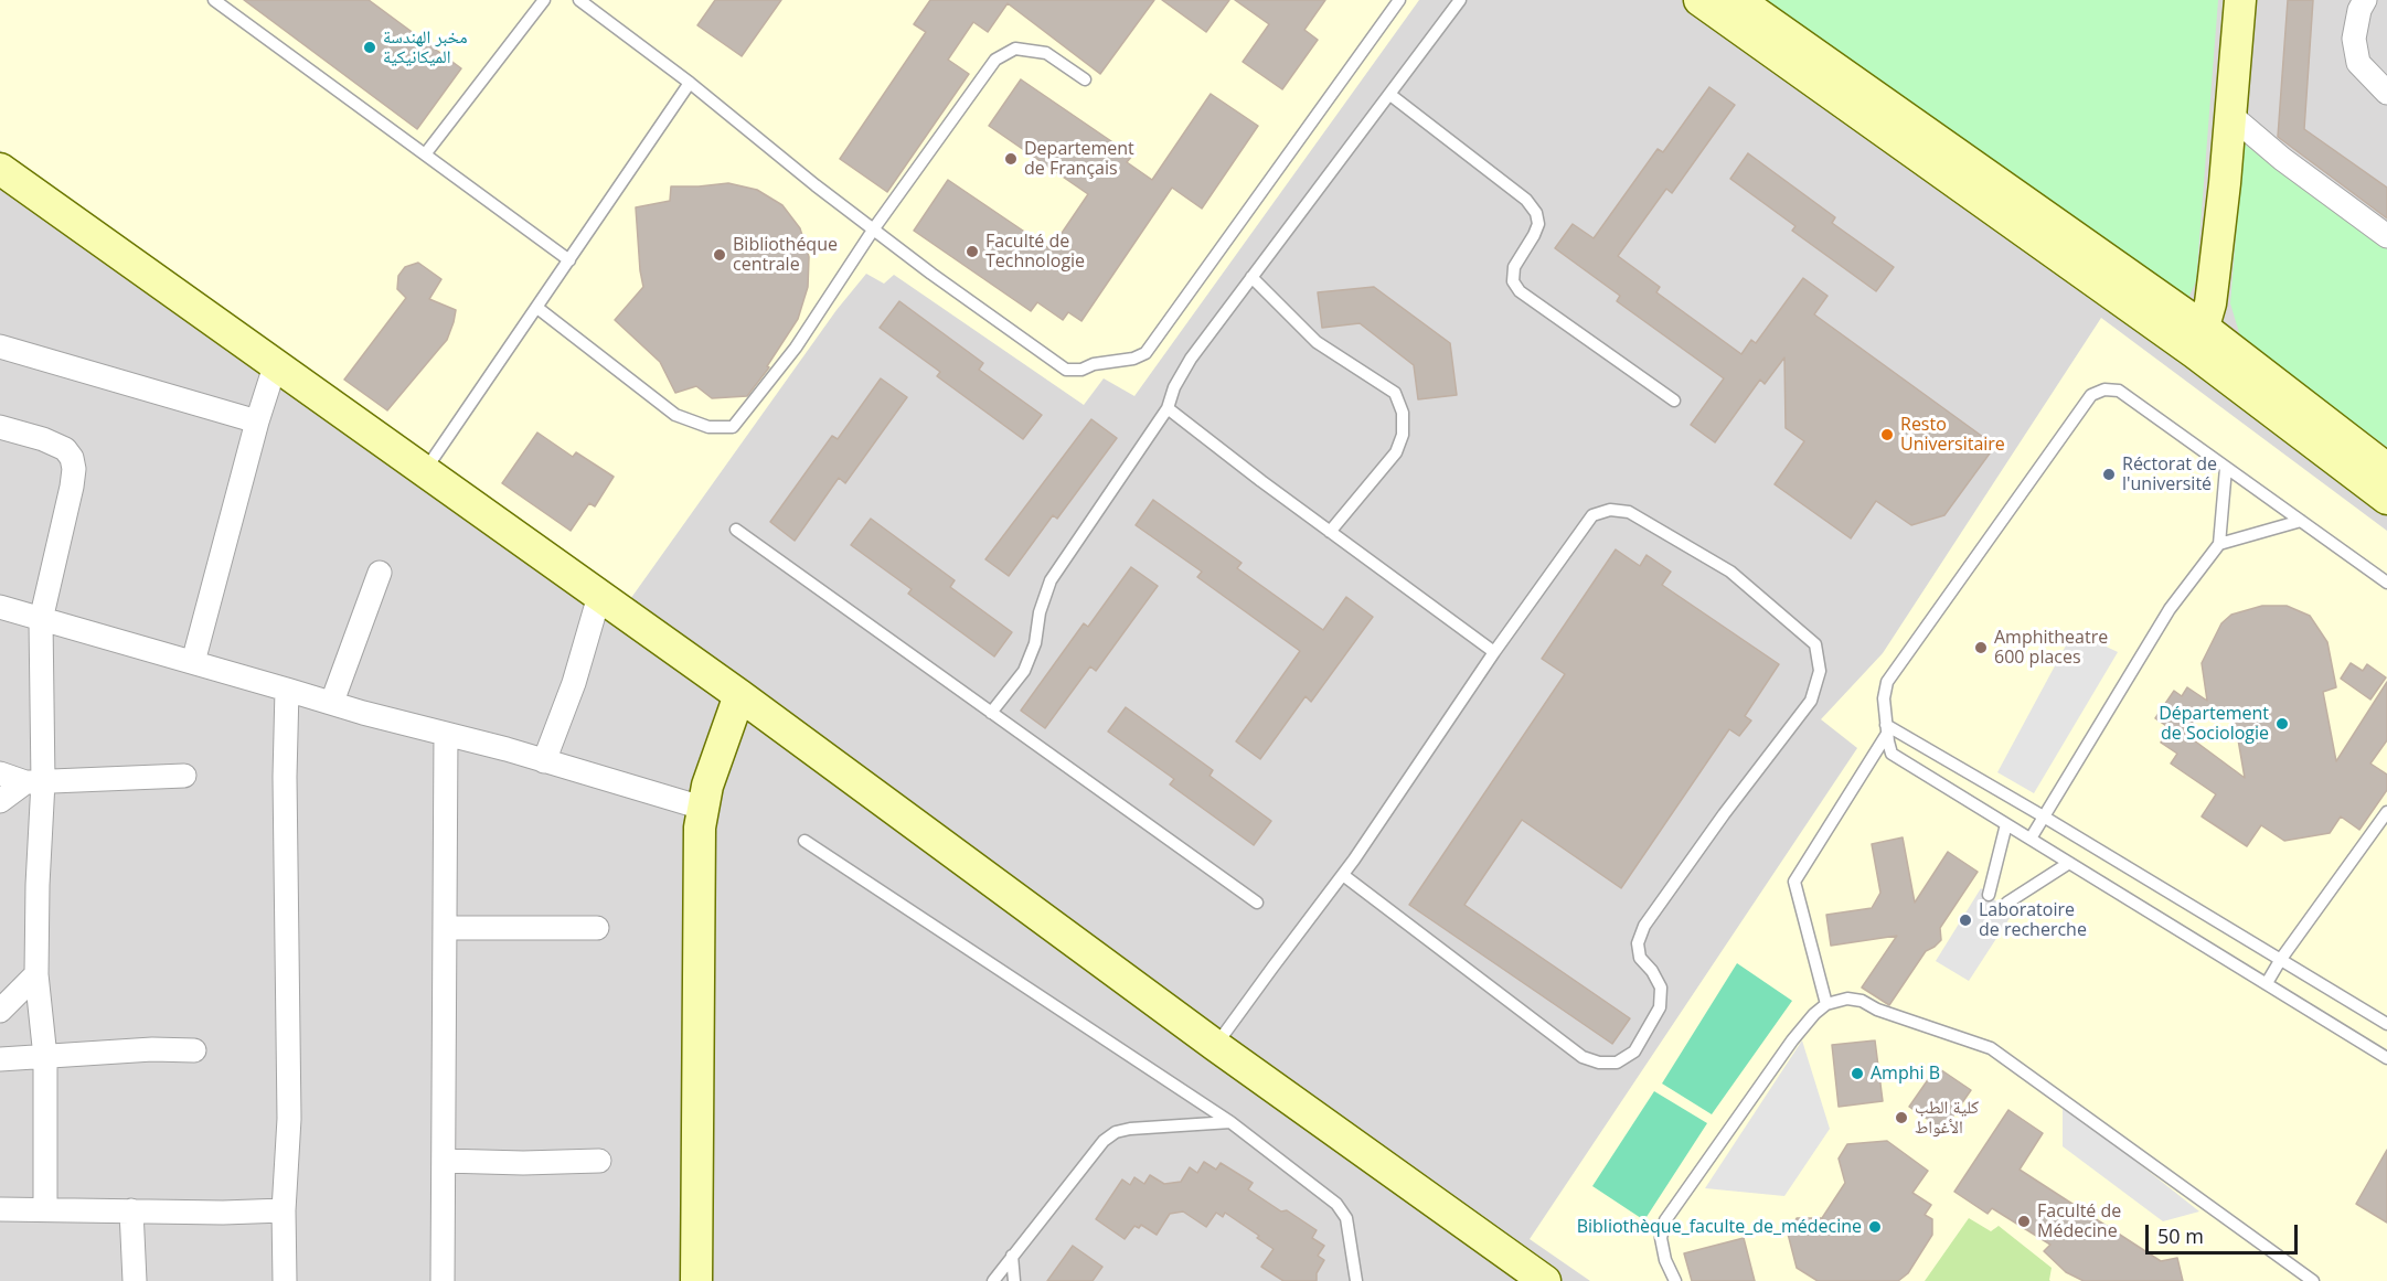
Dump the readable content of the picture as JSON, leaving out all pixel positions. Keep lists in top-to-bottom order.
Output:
{
  "places": [
    "مخبر الهندسة الميكانيكية",
    "Departement de Français",
    "Faculté de Technologie",
    "Bibliothéque centrale",
    "Resto Universitaire",
    "Réctorat de l'université",
    "Amphitheatre 600 places",
    "Département de Sociologie",
    "Laboratoire de recherche",
    "Amphi B",
    "كلية الطب الأغواط",
    "Faculté de Médecine",
    "Bibliothèque_faculte_de_médecine"
  ],
  "scale_bar": "50 m"
}
